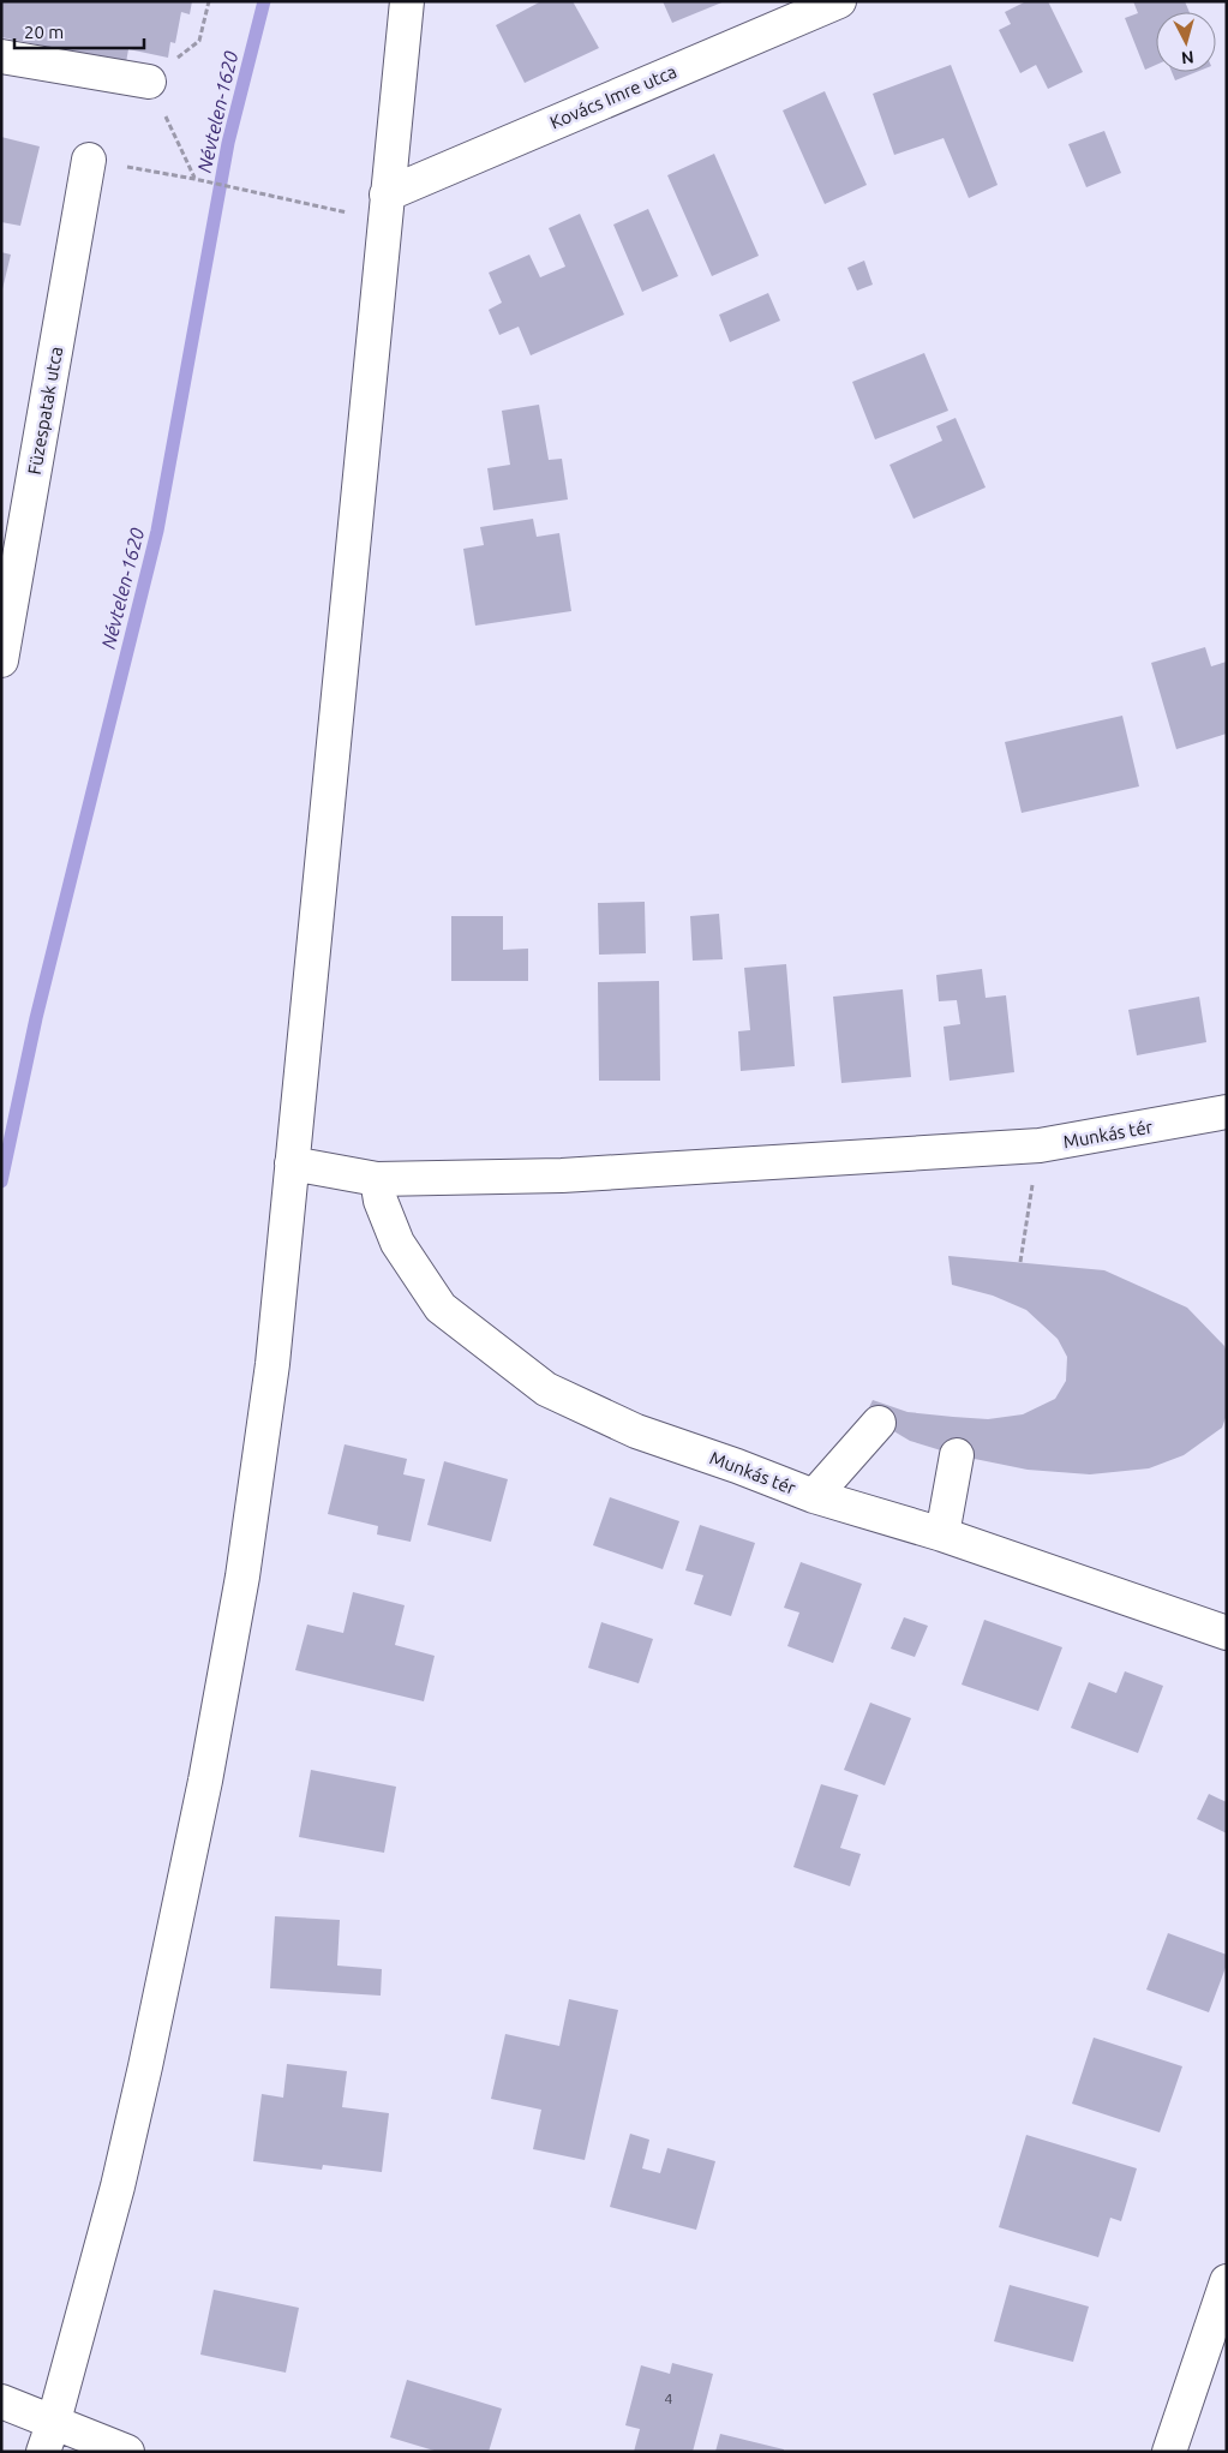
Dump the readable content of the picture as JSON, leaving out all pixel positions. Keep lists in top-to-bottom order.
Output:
{
  "streets": {
    "street": ["Kovács Imre utca", "Füzespatak utca", "Munkás tér"]
  },
  "water": ["Névtelen-1620"],
  "house_numbers": ["4"],
  "scale_bar": "20 m",
  "north": "bottom"
}
